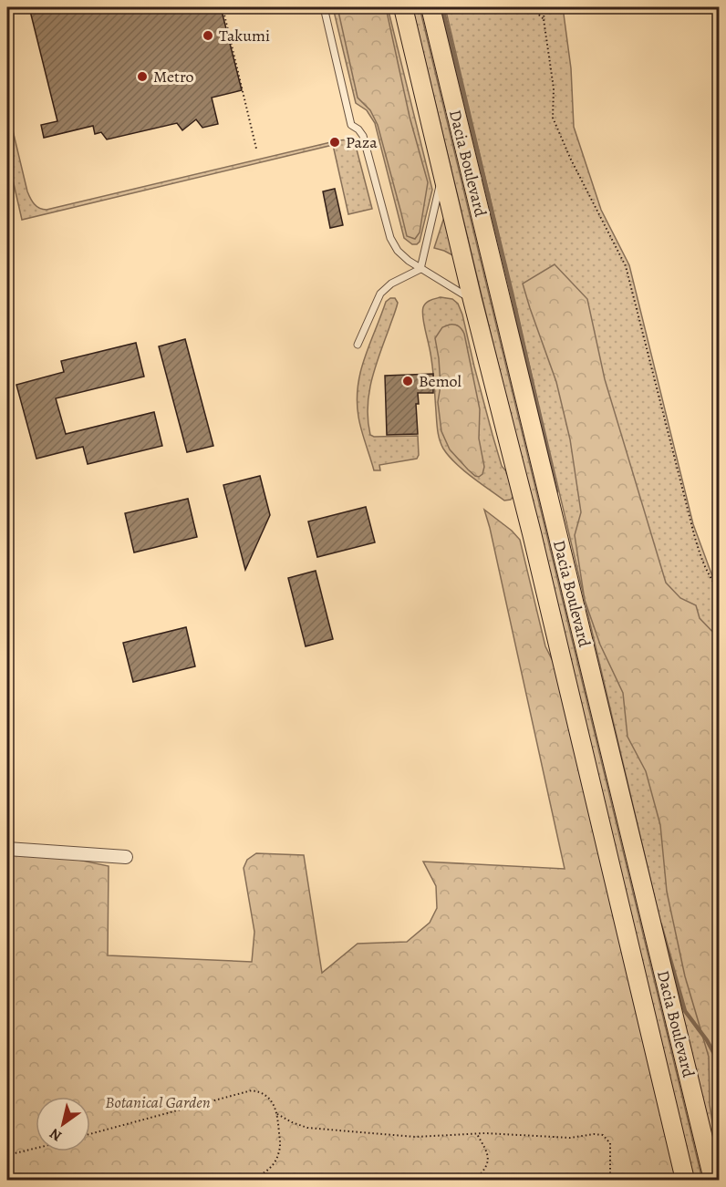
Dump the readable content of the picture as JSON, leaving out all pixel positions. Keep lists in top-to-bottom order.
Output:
{
  "streets": {
    "main road": ["Dacia Boulevard"]
  },
  "parks": ["Botanical Garden"],
  "places": [
    "Takumi",
    "Metro",
    "Paza",
    "Bemol"
  ],
  "north": "bottom left"
}
